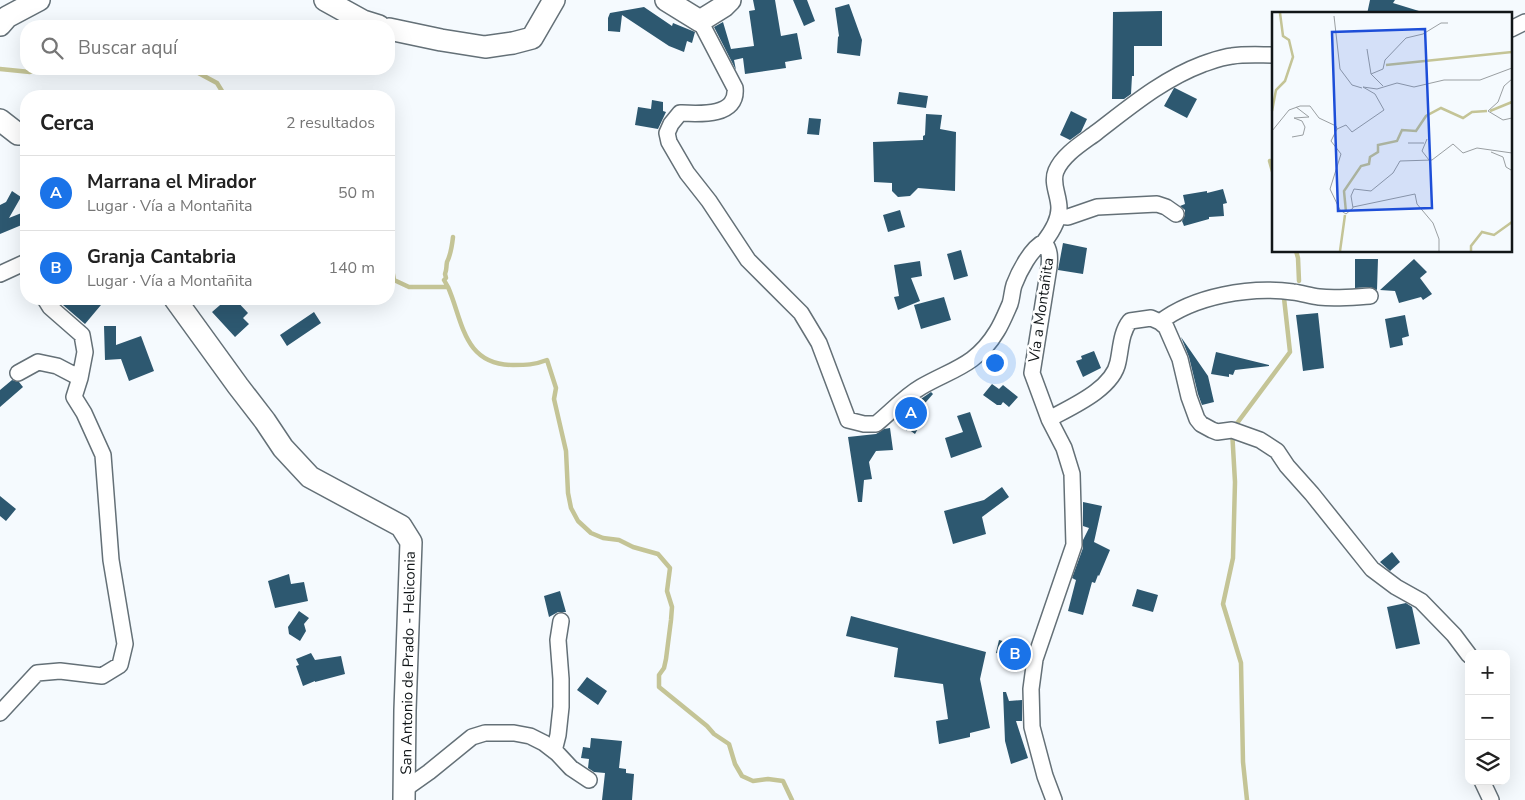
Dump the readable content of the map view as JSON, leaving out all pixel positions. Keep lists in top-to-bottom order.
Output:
{
  "streets": {
    "street": ["Vía a Montañita", "San Antonio de Prado - Heliconia"]
  },
  "page": {
    "search": "Buscar aquí",
    "heading": ["Cerca", "2 resultados"],
    "list": [
      {
        "mark": "A",
        "name": "Marrana el Mirador",
        "note": "Lugar · Vía a Montañita",
        "value": "50 m"
      },
      {
        "mark": "B",
        "name": "Granja Cantabria",
        "note": "Lugar · Vía a Montañita",
        "value": "140 m"
      }
    ],
    "pins": ["A", "B"],
    "map_buttons": ["+", "−"]
  }
}
